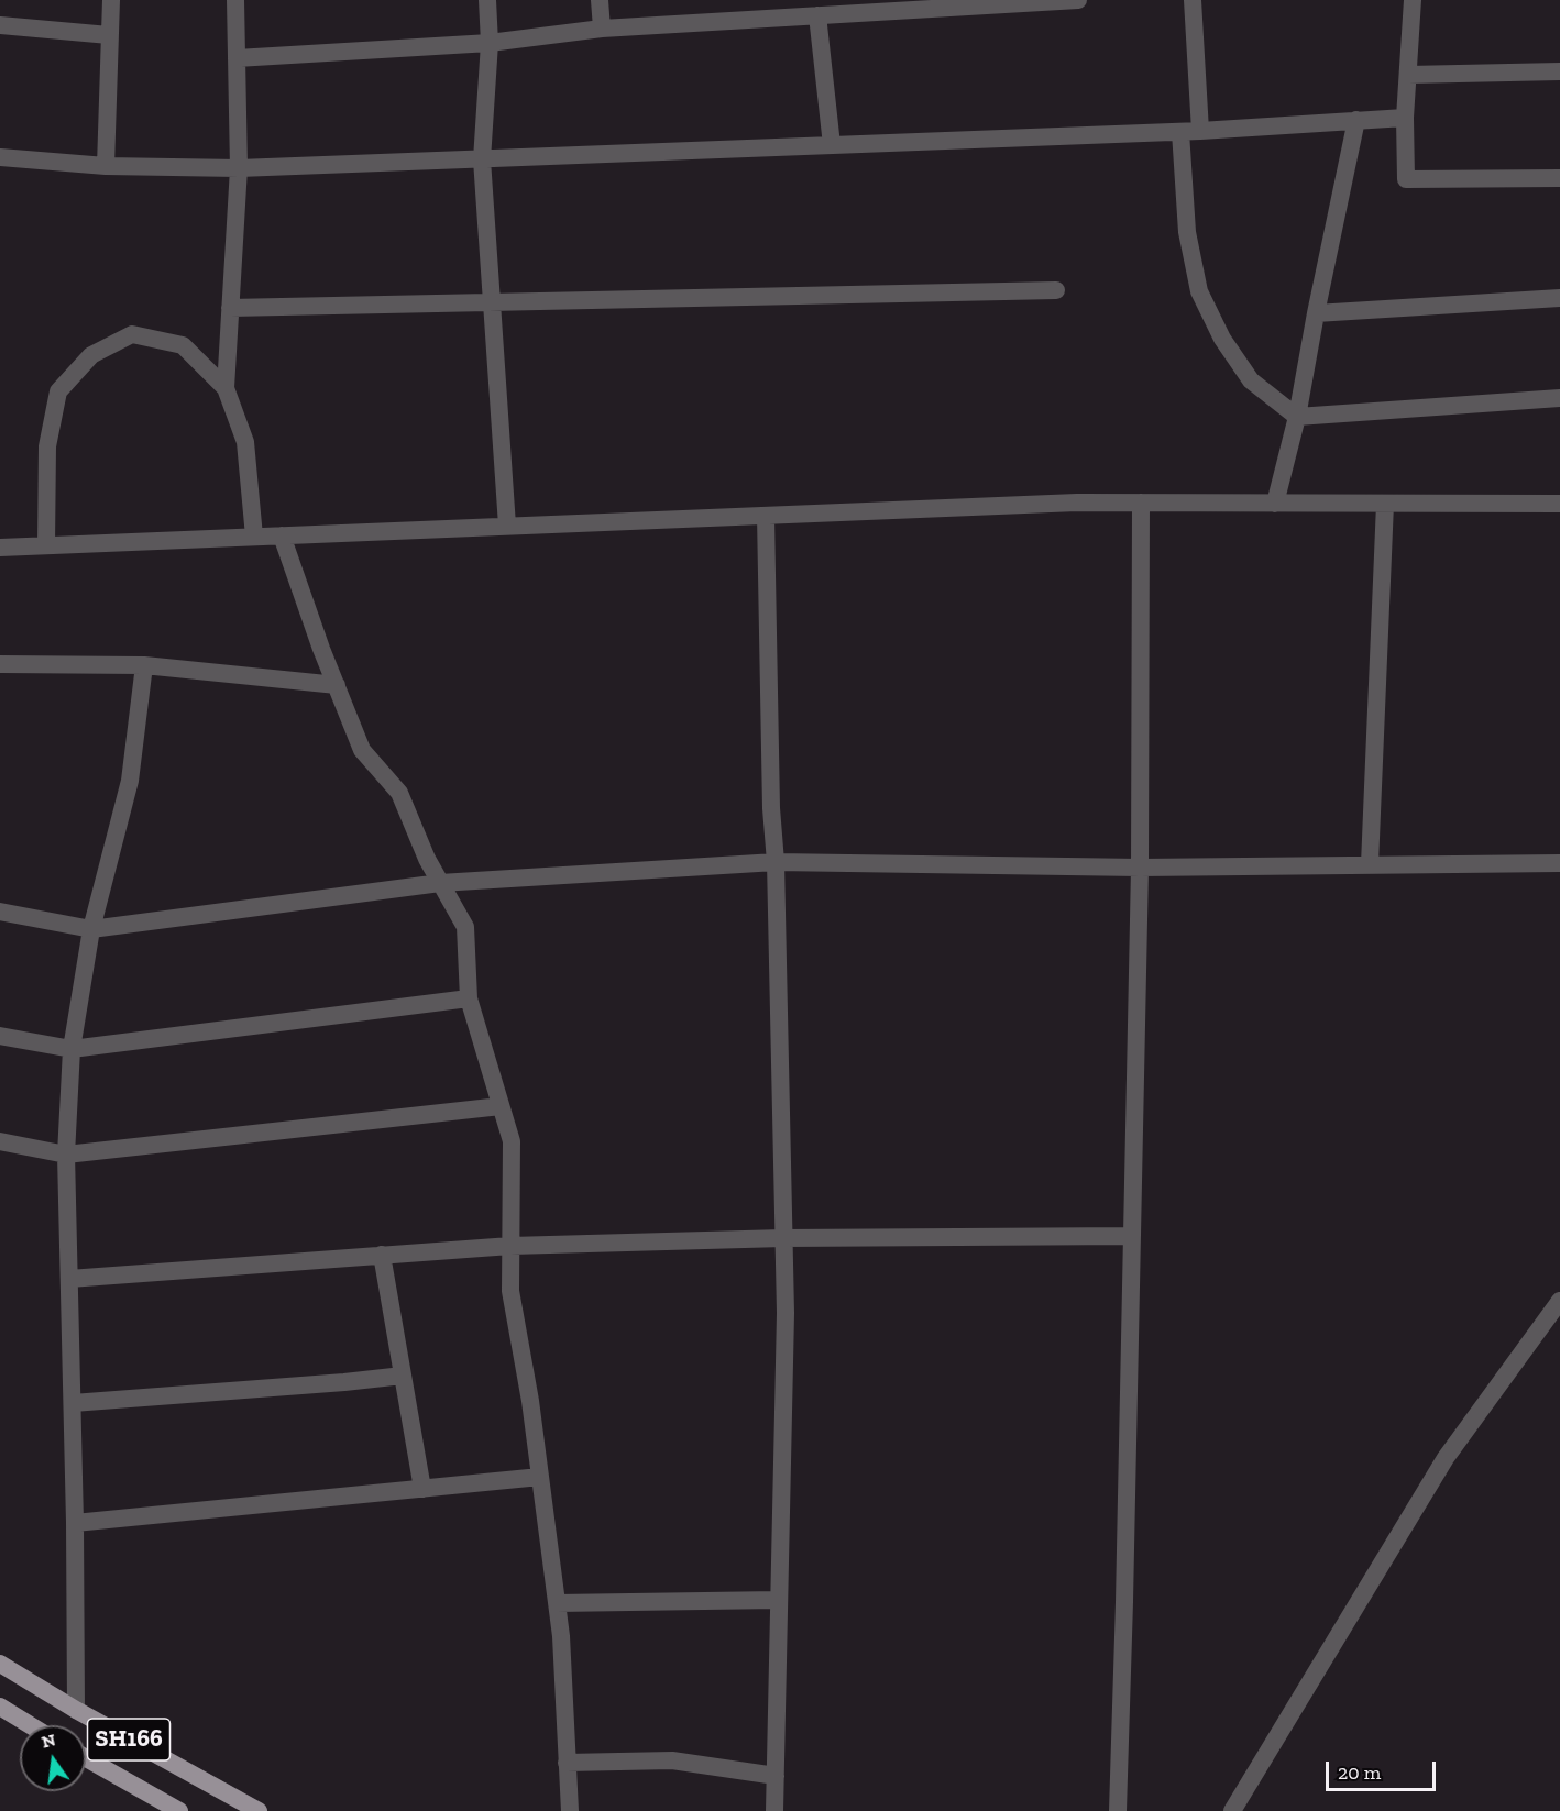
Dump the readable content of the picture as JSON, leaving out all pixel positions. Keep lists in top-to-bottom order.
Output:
{
  "streets": {
    "main road": ["SH166"]
  },
  "scale_bar": "20 m",
  "north": "top"
}
